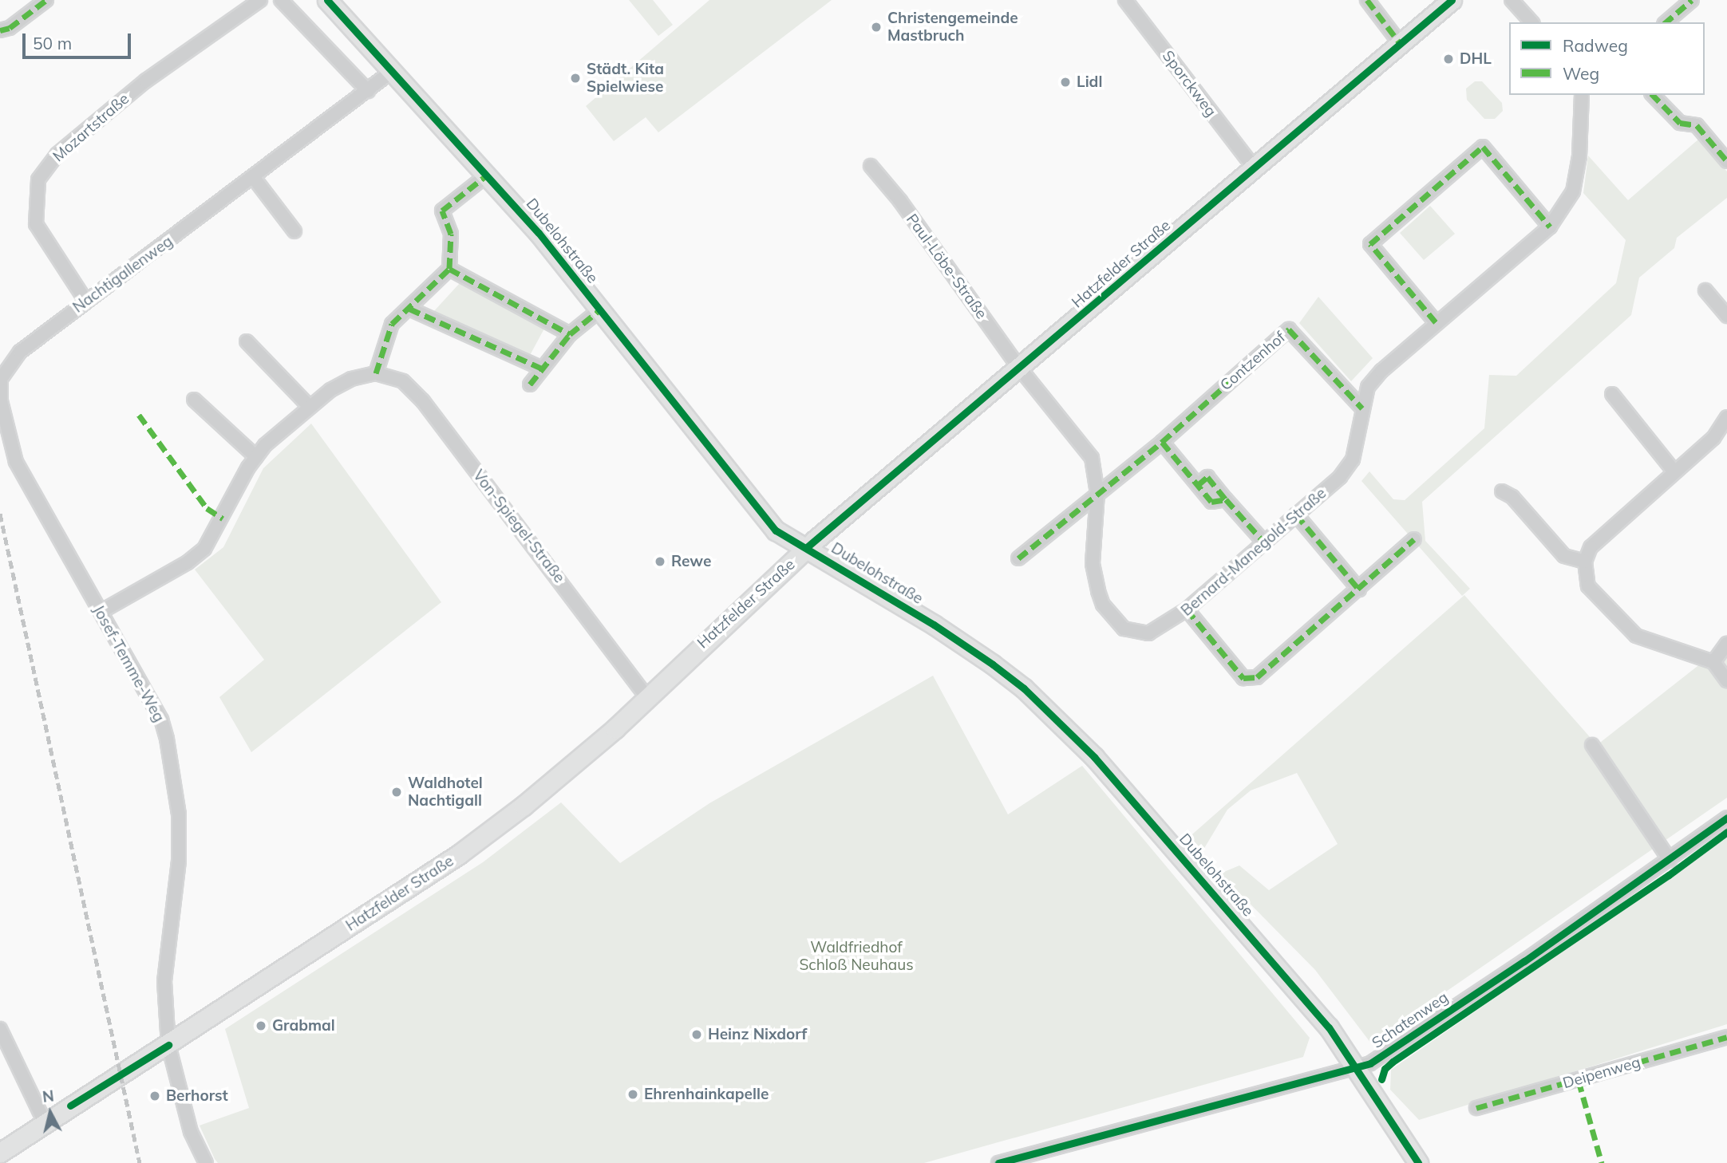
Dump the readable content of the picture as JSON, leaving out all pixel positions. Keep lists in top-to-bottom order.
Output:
{
  "streets": {
    "street": [
      "Sporckweg",
      "Mozartstraße",
      "Dubelohstraße",
      "Hatzfelder Straße",
      "Paul-Löbe-Straße",
      "Nachtigallenweg",
      "Contzenhof",
      "Von-Spiegel-Straße",
      "Bernard-Manegold-Straße",
      "Josef-Temme-Weg",
      "Schatenweg",
      "Deipenweg"
    ]
  },
  "crossings": [
    ["Sporckweg", "Hatzfelder Straße"],
    ["Mozartstraße", "Nachtigallenweg"],
    ["Dubelohstraße", "Hatzfelder Straße"],
    ["Dubelohstraße", "Nachtigallenweg"],
    ["Dubelohstraße", "Schatenweg"],
    ["Hatzfelder Straße", "Paul-Löbe-Straße"],
    ["Hatzfelder Straße", "Von-Spiegel-Straße"],
    ["Hatzfelder Straße", "Bernard-Manegold-Straße"],
    ["Hatzfelder Straße", "Josef-Temme-Weg"],
    ["Paul-Löbe-Straße", "Bernard-Manegold-Straße"],
    ["Nachtigallenweg", "Josef-Temme-Weg"],
    ["Contzenhof", "Bernard-Manegold-Straße"]
  ],
  "parks": ["Waldfriedhof Schloß Neuhaus"],
  "places": [
    "Christengemeinde Mastbruch",
    "DHL",
    "Städt. Kita Spielwiese",
    "Lidl",
    "Rewe",
    "Waldhotel Nachtigall",
    "Grabmal",
    "Heinz Nixdorf",
    "Ehrenhainkapelle",
    "Berhorst"
  ],
  "legend": ["Radweg", "Weg"],
  "scale_bar": "50 m",
  "north": "top"
}
